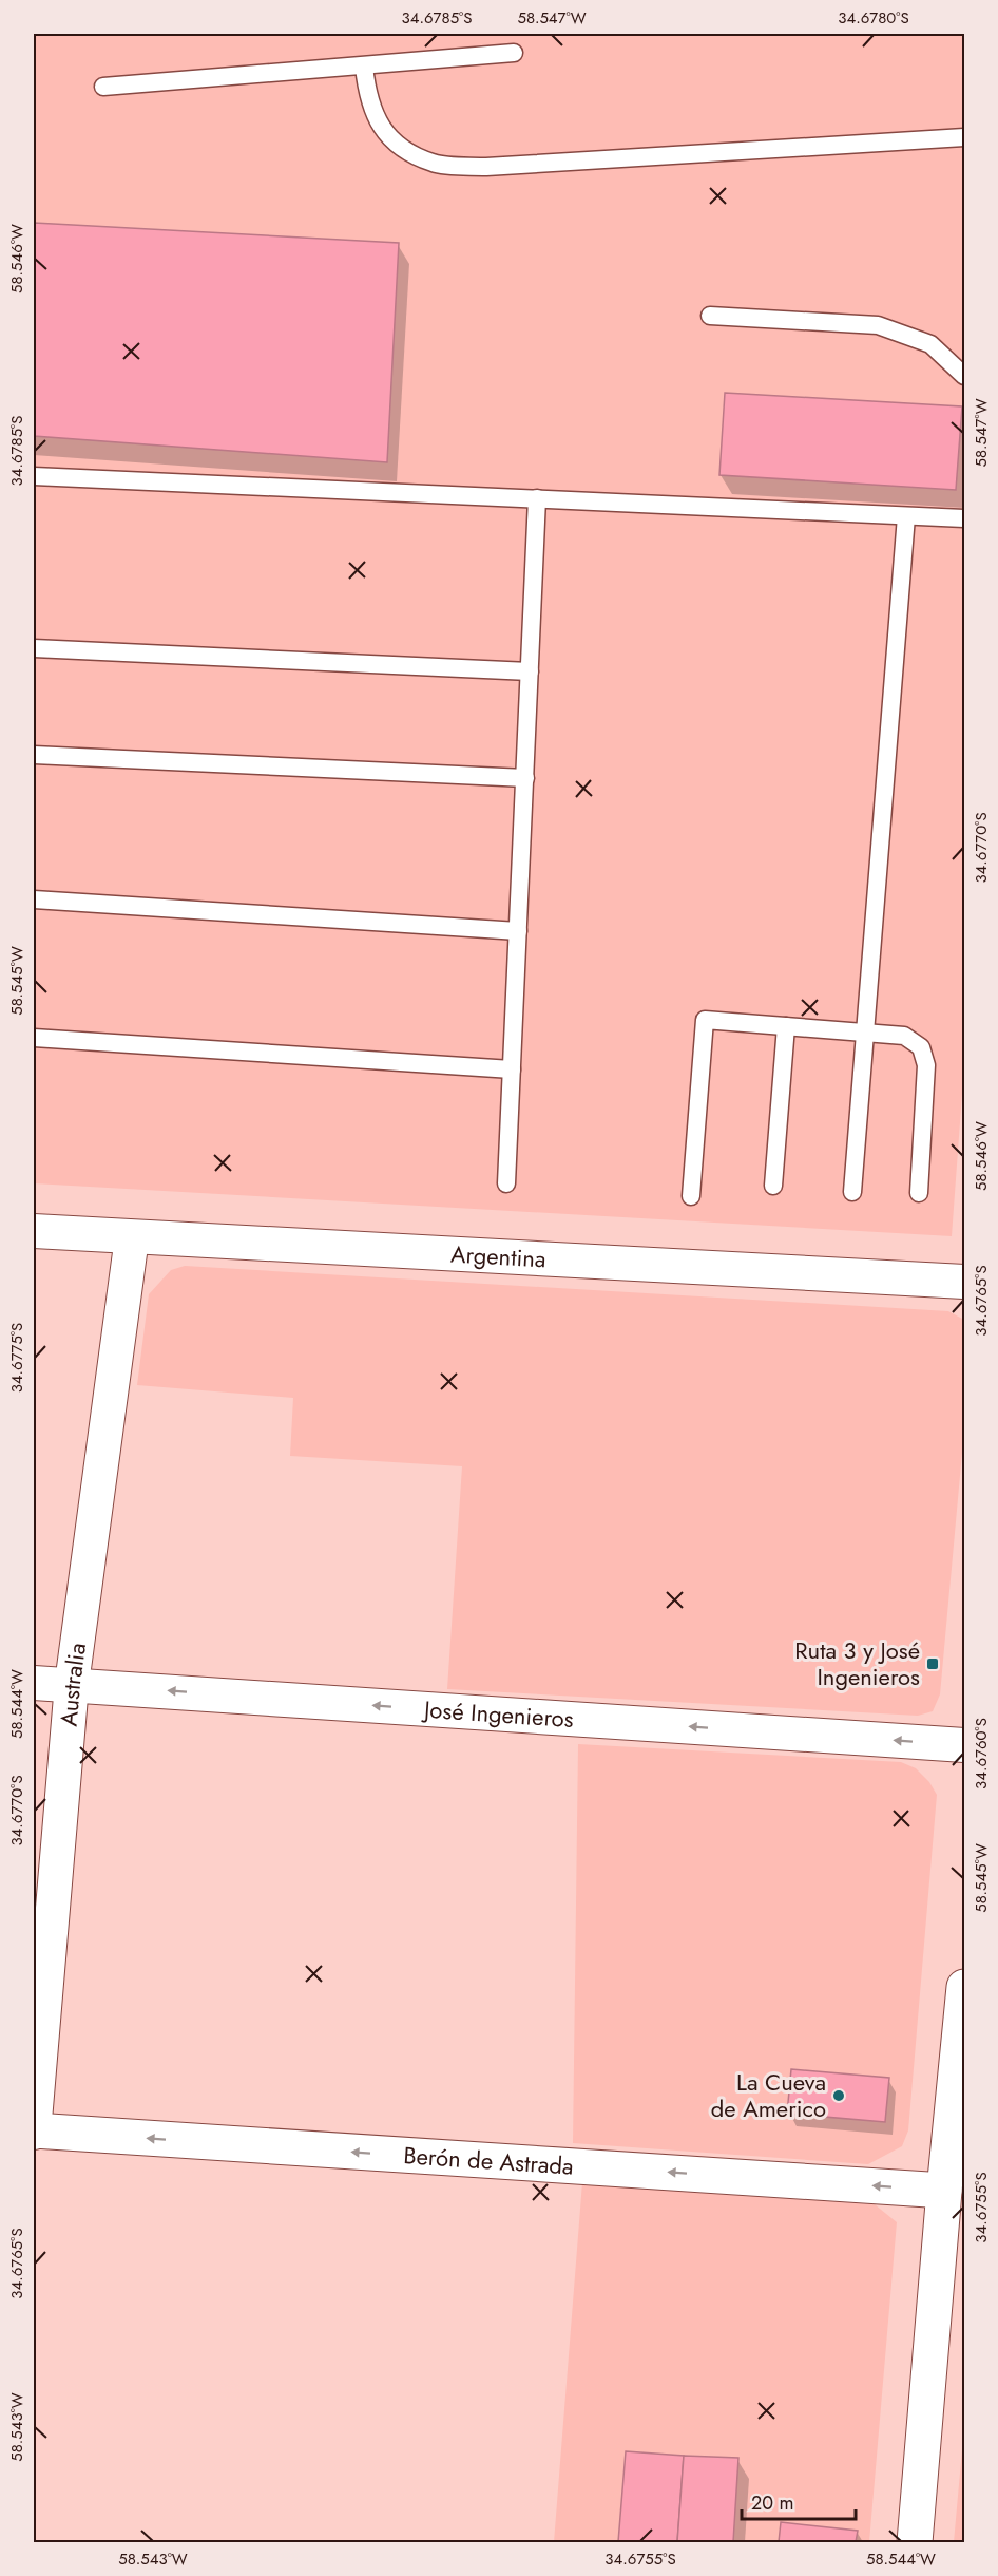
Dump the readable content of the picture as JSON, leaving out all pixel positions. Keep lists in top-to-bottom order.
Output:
{
  "streets": {
    "main road": ["Berón de Astrada"],
    "street": ["Argentina", "Australia", "José Ingenieros"]
  },
  "crossings": [
    ["Argentina", "Australia"],
    ["Australia", "José Ingenieros"],
    ["Australia", "Berón de Astrada"]
  ],
  "one_way": ["José Ingenieros", "Berón de Astrada"],
  "places": {
    "transit": ["Ruta 3 y José Ingenieros"],
    "other": ["La Cueva de Americo"]
  },
  "scale_bar": "20 m",
  "coordinates": [
    "34.6785°S",
    "58.547°W",
    "34.6780°S",
    "58.546°W",
    "34.6770°S",
    "58.545°W",
    "34.6765°S",
    "34.6775°S",
    "58.544°W",
    "34.6760°S",
    "34.6755°S",
    "58.543°W"
  ]
}
